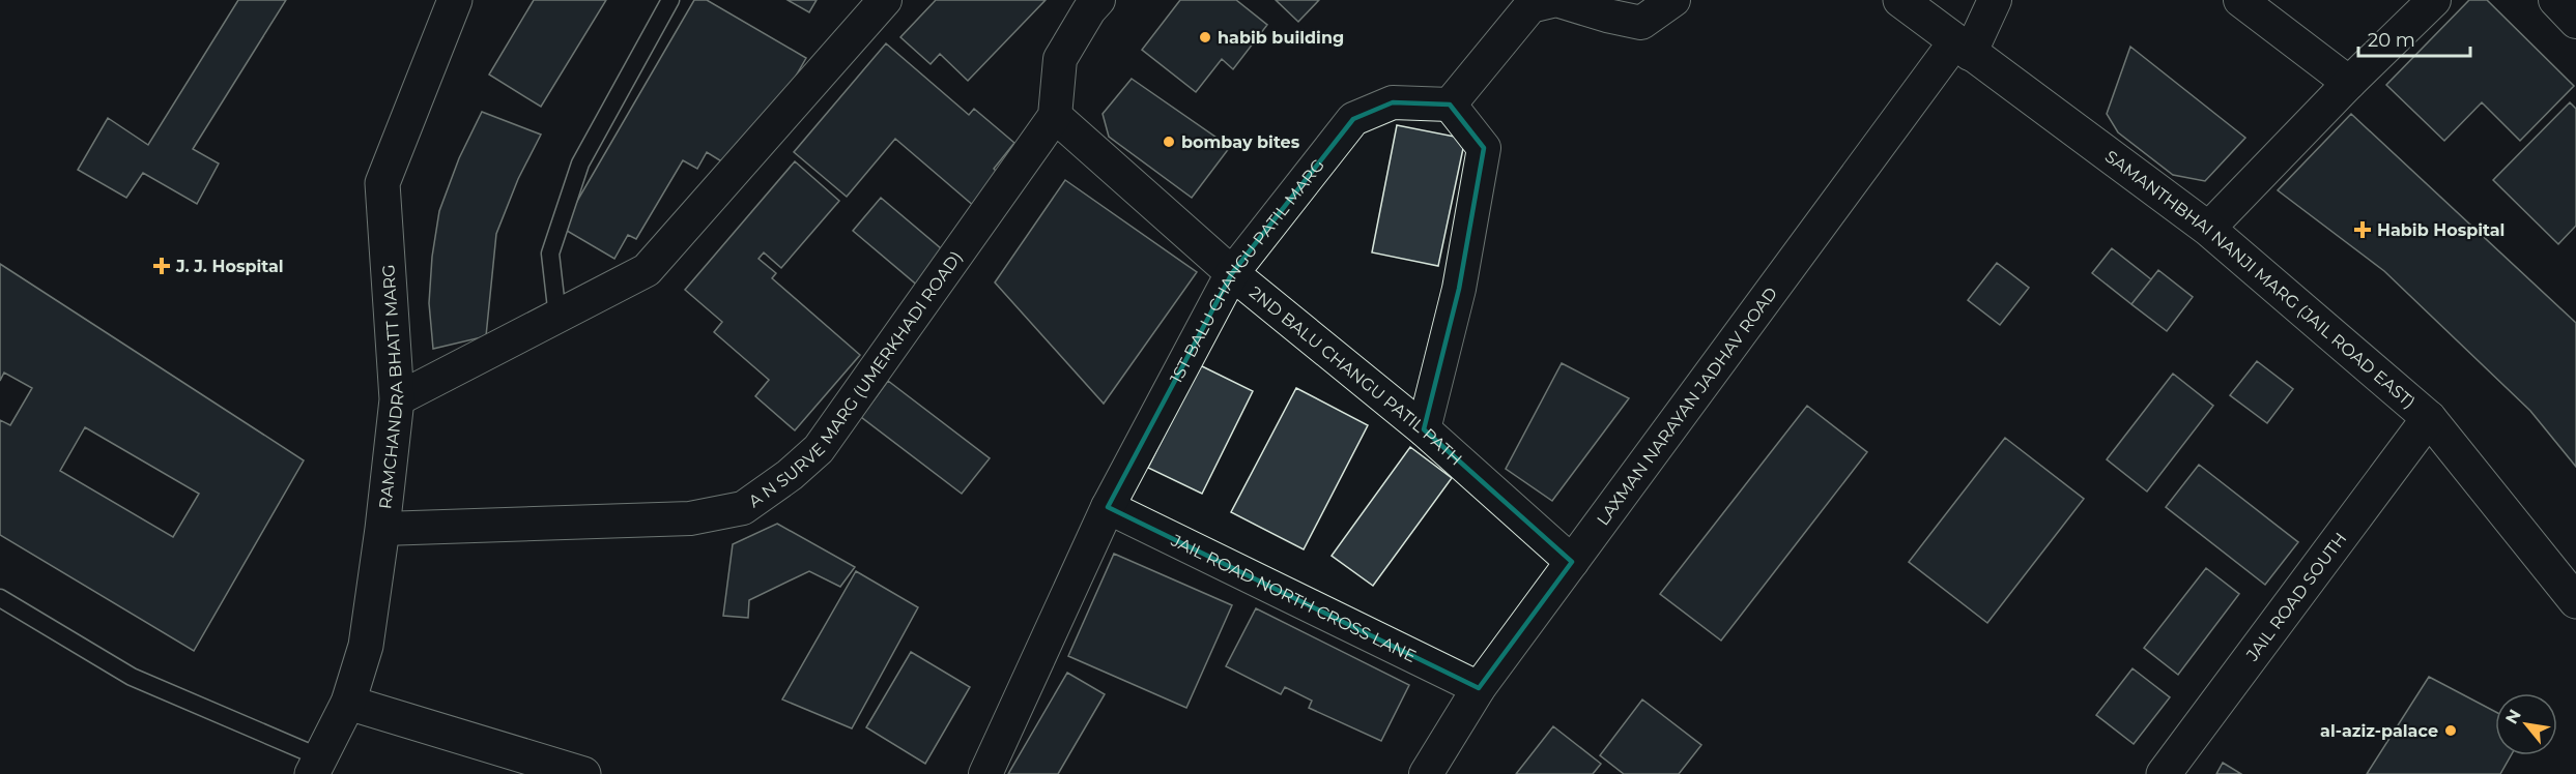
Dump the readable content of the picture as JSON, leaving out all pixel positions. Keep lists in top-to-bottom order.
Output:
{
  "streets": {
    "street": [
      "1ST BALU CHANGU PATIL MARG",
      "SAMANTHBHAI NANJI MARG (JAIL ROAD EAST)",
      "2ND BALU CHANGU PATIL PATH",
      "A N SURVE MARG (UMERKHADI ROAD)",
      "RAMCHANDRA BHATT MARG",
      "LAXMAN NARAYAN JADHAV ROAD",
      "JAIL ROAD SOUTH",
      "JAIL ROAD NORTH CROSS LANE"
    ]
  },
  "crossings": [
    ["1ST BALU CHANGU PATIL MARG", "2ND BALU CHANGU PATIL PATH"],
    ["1ST BALU CHANGU PATIL MARG", "JAIL ROAD NORTH CROSS LANE"],
    ["SAMANTHBHAI NANJI MARG (JAIL ROAD EAST)", "LAXMAN NARAYAN JADHAV ROAD"],
    ["SAMANTHBHAI NANJI MARG (JAIL ROAD EAST)", "JAIL ROAD SOUTH"],
    ["2ND BALU CHANGU PATIL PATH", "A N SURVE MARG (UMERKHADI ROAD)"],
    ["2ND BALU CHANGU PATIL PATH", "LAXMAN NARAYAN JADHAV ROAD"],
    ["A N SURVE MARG (UMERKHADI ROAD)", "RAMCHANDRA BHATT MARG"],
    ["LAXMAN NARAYAN JADHAV ROAD", "JAIL ROAD NORTH CROSS LANE"]
  ],
  "places": {
    "other": ["habib building", "bombay bites", "al-aziz-palace"],
    "health": ["Habib Hospital", "J. J. Hospital"]
  },
  "scale_bar": "20 m",
  "north": "top left"
}
